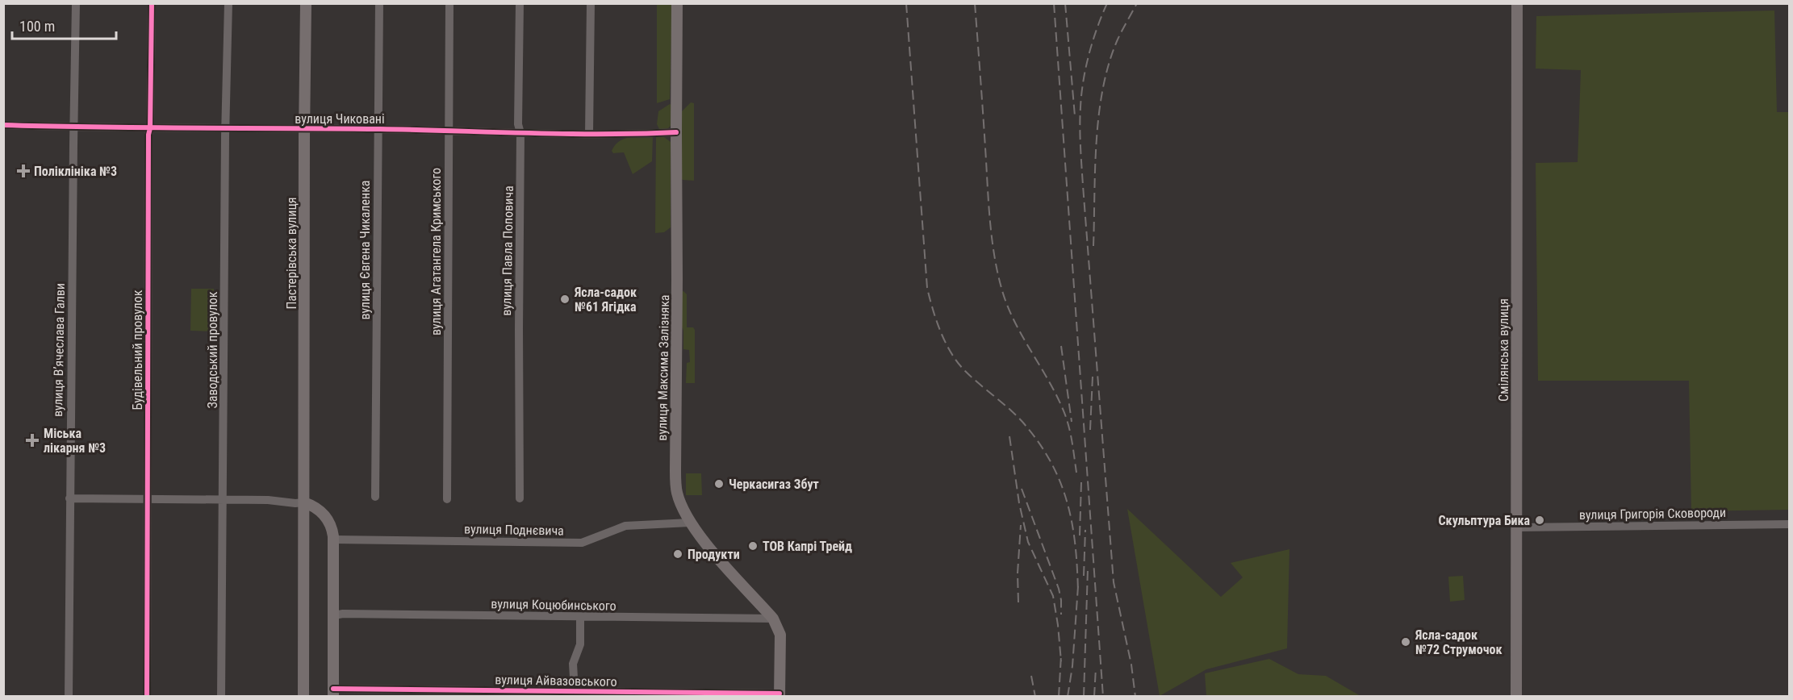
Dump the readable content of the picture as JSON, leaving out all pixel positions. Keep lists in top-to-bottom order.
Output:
{
  "streets": {
    "main road": ["Пастерівська вулиця", "Смілянська вулиця", "вулиця Максима Залізняка"],
    "street": [
      "вулиця Чиковані",
      "вулиця Євгена Чикаленка",
      "вулиця Павла Поповича",
      "вулиця Агатангела Кримського",
      "вулиця Вʼячеслава Галви",
      "Будівельний провулок",
      "Заводський провулок",
      "вулиця Григорія Сковороди",
      "вулиця Поднєвича",
      "вулиця Коцюбинського",
      "вулиця Айвазовського"
    ]
  },
  "crossings": [
    ["вулиця Чиковані", "вулиця Євгена Чикаленка"],
    ["вулиця Чиковані", "вулиця Павла Поповича"],
    ["вулиця Чиковані", "вулиця Агатангела Кримського"],
    ["вулиця Чиковані", "Пастерівська вулиця"],
    ["вулиця Чиковані", "вулиця Вʼячеслава Галви"],
    ["вулиця Чиковані", "Будівельний провулок"],
    ["вулиця Чиковані", "Заводський провулок"],
    ["вулиця Чиковані", "вулиця Максима Залізняка"],
    ["Смілянська вулиця", "вулиця Григорія Сковороди"],
    ["вулиця Максима Залізняка", "вулиця Поднєвича"],
    ["вулиця Максима Залізняка", "вулиця Коцюбинського"],
    ["вулиця Максима Залізняка", "вулиця Айвазовського"]
  ],
  "places": {
    "health": ["Поліклініка №3", "Міська лікарня №3"],
    "other": [
      "Ясла-садок №61 Ягідка",
      "Черкасигаз Збут",
      "Cкульптура Бика",
      "ТОВ Капрі Трейд",
      "Продукти",
      "Ясла-садок №72 Струмочок"
    ]
  },
  "scale_bar": "100 m"
}
